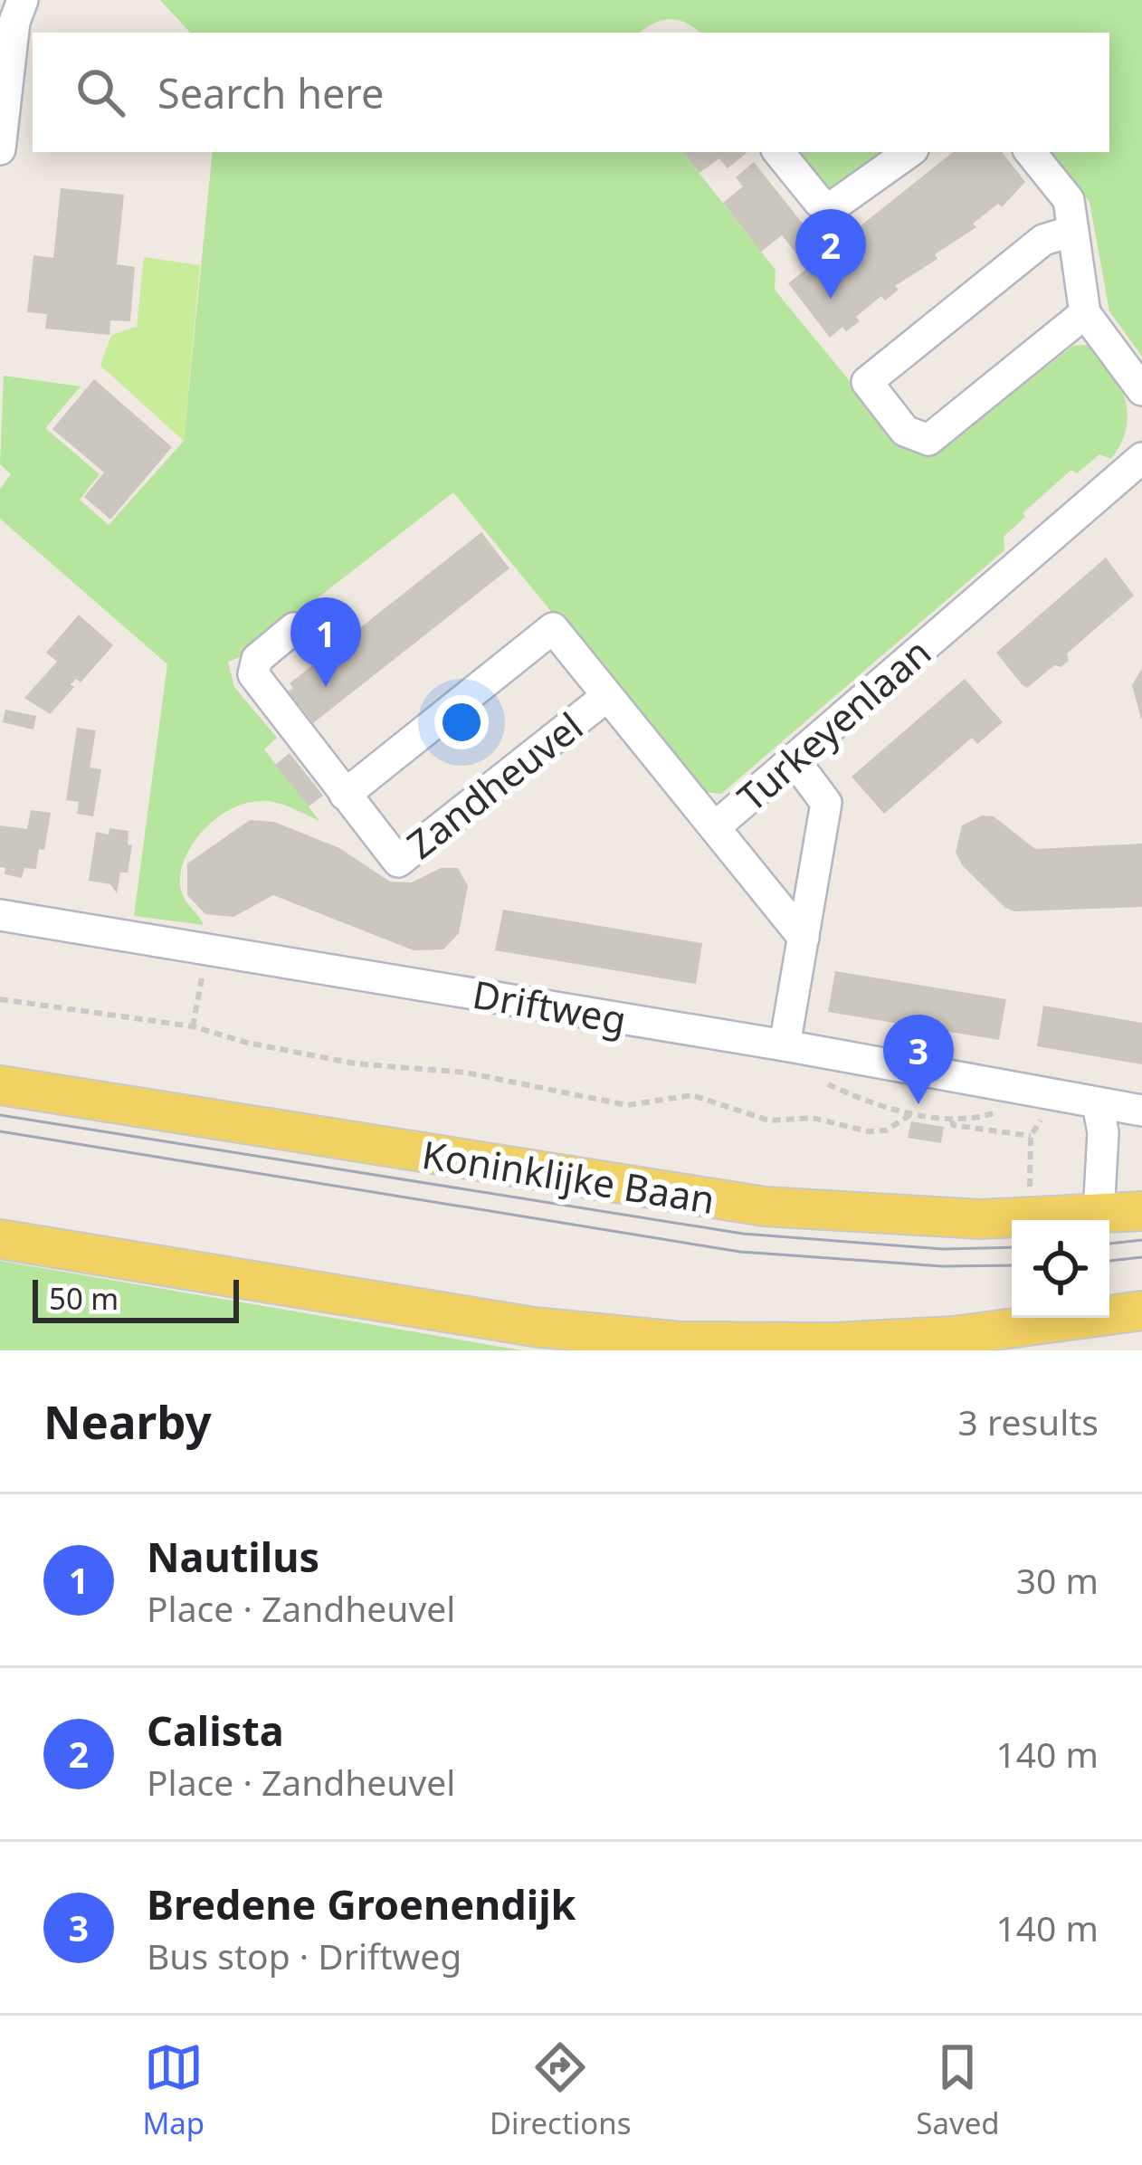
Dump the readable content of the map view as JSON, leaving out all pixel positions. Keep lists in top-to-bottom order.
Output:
{
  "streets": {
    "main road": ["Koninklijke Baan"],
    "street": ["Turkeyenlaan", "Zandheuvel", "Driftweg"]
  },
  "crossings": [
    ["Turkeyenlaan", "Zandheuvel"]
  ],
  "scale_bar": "50 m",
  "page": {
    "search": "Search here",
    "pins": ["2", "1", "3"],
    "scale": "50 m",
    "heading": ["Nearby", "3 results"],
    "list": [
      {
        "mark": "1",
        "name": "Nautilus",
        "note": "Place · Zandheuvel",
        "value": "30 m"
      },
      {
        "mark": "2",
        "name": "Calista",
        "note": "Place · Zandheuvel",
        "value": "140 m"
      },
      {
        "mark": "3",
        "name": "Bredene Groenendijk",
        "note": "Bus stop · Driftweg",
        "value": "140 m"
      }
    ],
    "nav": ["Map", "Directions", "Saved"]
  }
}
